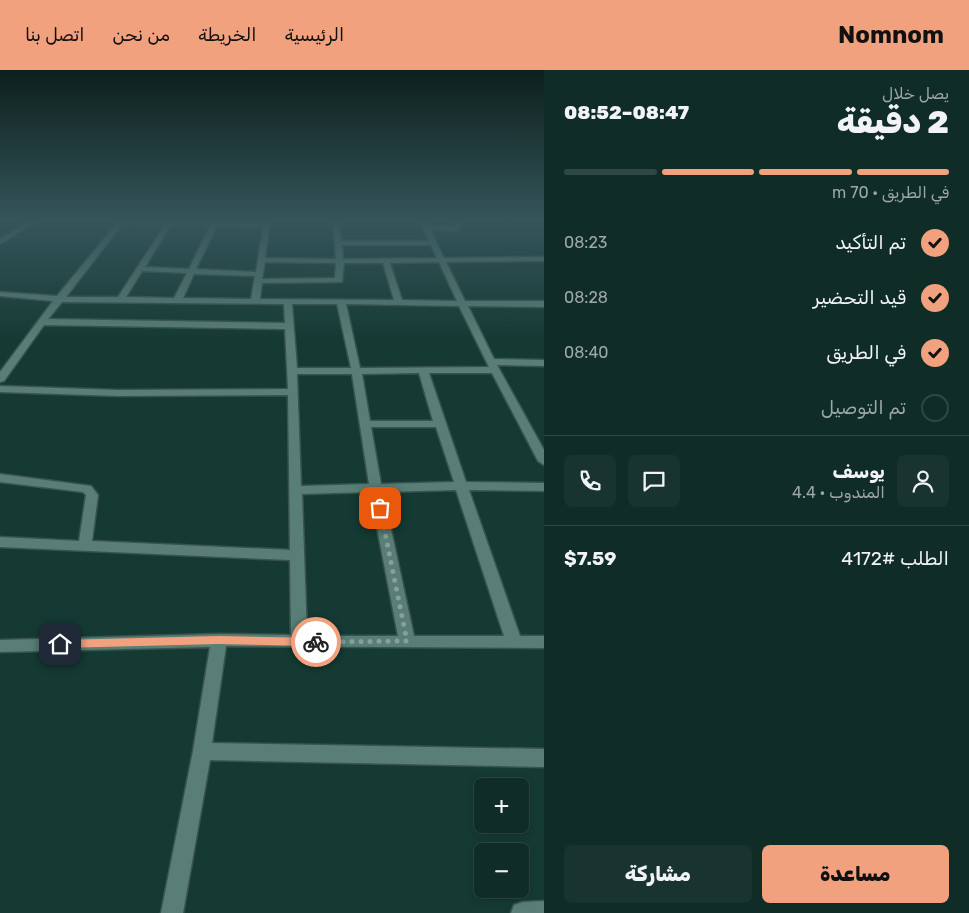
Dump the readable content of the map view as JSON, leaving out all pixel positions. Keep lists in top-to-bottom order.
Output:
{
  "page": {
    "header": "Nomnom",
    "nav": [
      "الرئيسية",
      "الخريطة",
      "من نحن",
      "اتصل بنا"
    ],
    "heading": ["2 دقيقة", "يصل خلال", "08:47–08:52"],
    "panel": [
      "يوسف",
      "المندوب · 4.4",
      "الطلب #4172",
      "$7.59"
    ],
    "bar": "في الطريق · 70 m",
    "list": [
      ["تم التأكيد", "08:23"],
      ["قيد التحضير", "08:28"],
      ["في الطريق", "08:40"],
      "تم التوصيل"
    ],
    "map_buttons": ["+", "−"],
    "buttons": ["مساعدة", "مشاركة"]
  }
}
